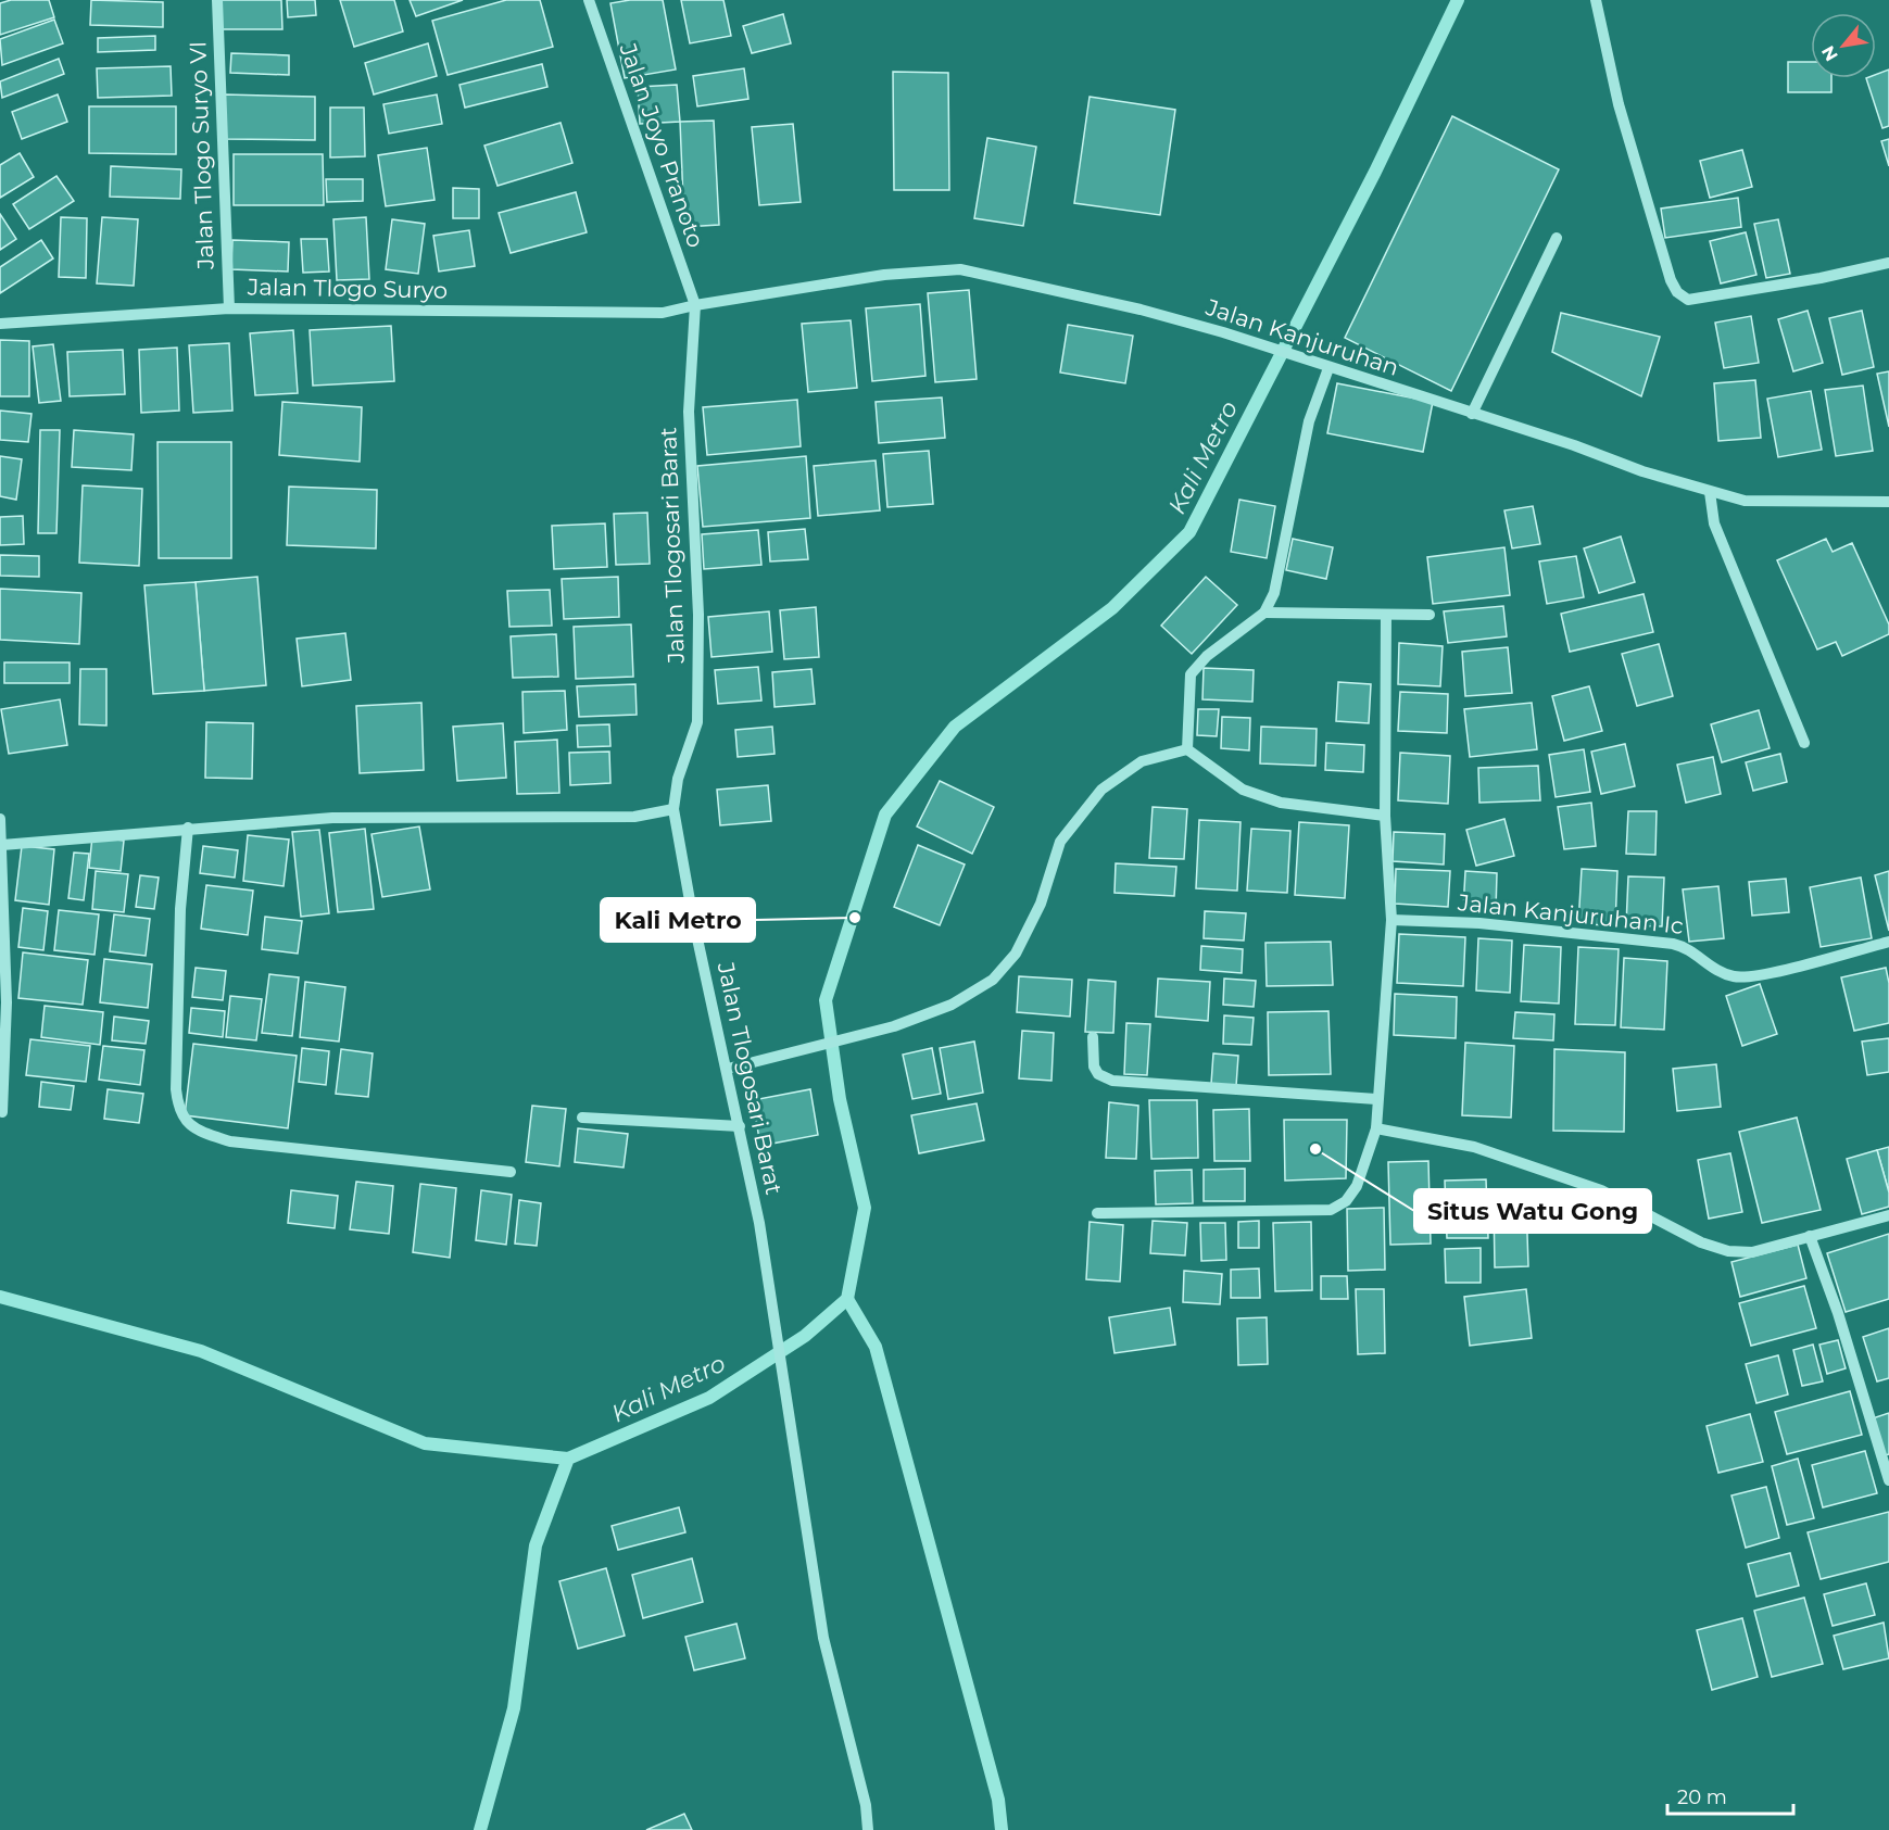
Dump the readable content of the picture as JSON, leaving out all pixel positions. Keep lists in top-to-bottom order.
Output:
{
  "streets": {
    "street": [
      "Jalan Joyo Pranoto",
      "Jalan Tlogo Suryo VI",
      "Jalan Tlogo Suryo",
      "Jalan Kanjuruhan",
      "Jalan Tlogosari Barat",
      "Jalan Kanjuruhan Ic"
    ]
  },
  "crossings": [
    ["Jalan Joyo Pranoto", "Jalan Tlogo Suryo"],
    ["Jalan Joyo Pranoto", "Jalan Kanjuruhan"],
    ["Jalan Joyo Pranoto", "Jalan Tlogosari Barat"],
    ["Jalan Tlogo Suryo VI", "Jalan Tlogo Suryo"],
    ["Jalan Tlogo Suryo", "Jalan Kanjuruhan"],
    ["Jalan Tlogo Suryo", "Jalan Tlogosari Barat"],
    ["Jalan Kanjuruhan", "Jalan Tlogosari Barat"]
  ],
  "water": ["Kali Metro"],
  "places": ["Kali Metro", "Situs Watu Gong"],
  "scale_bar": "20 m",
  "north": "bottom left"
}
